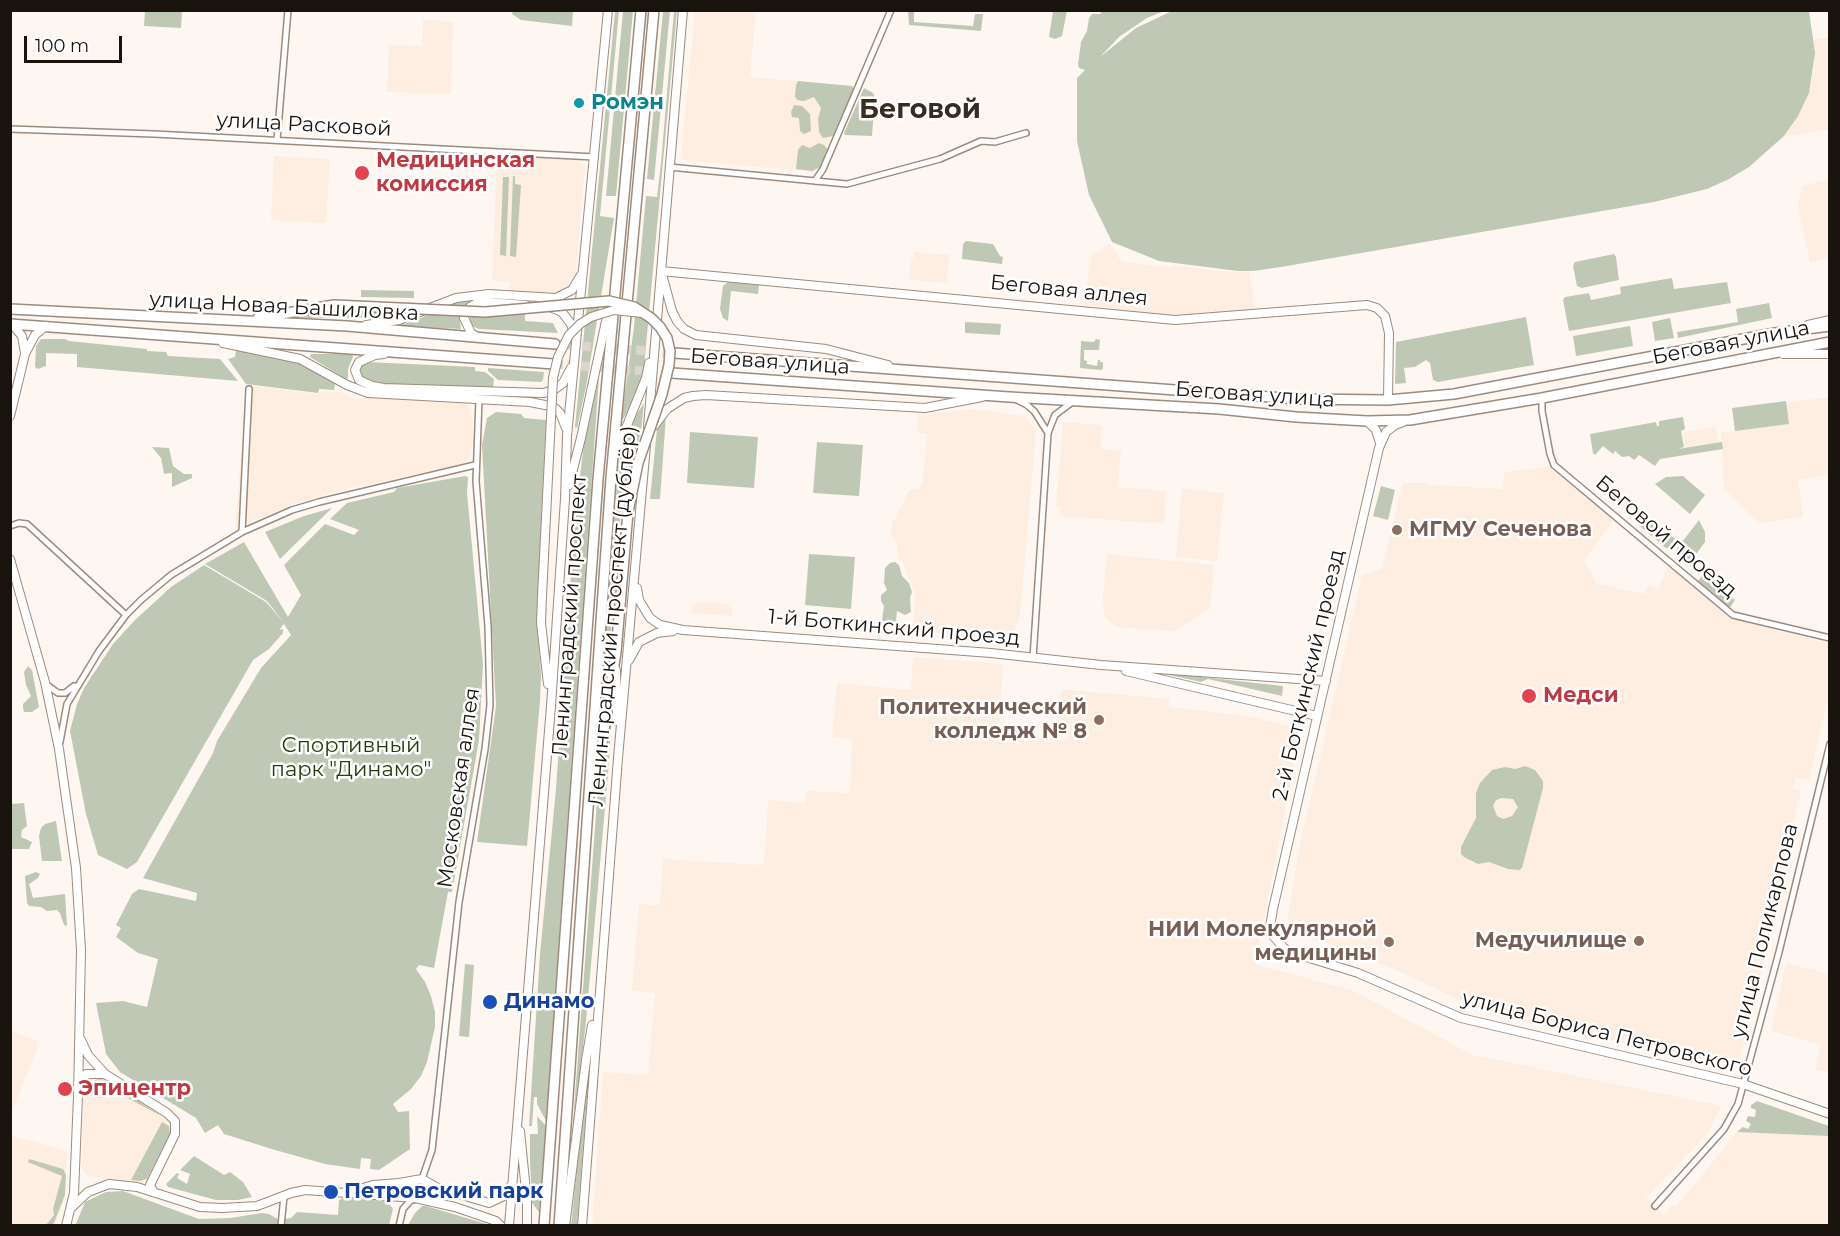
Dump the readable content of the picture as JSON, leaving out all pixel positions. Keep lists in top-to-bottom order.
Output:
{
  "streets": {
    "main road": [
      "Беговая аллея",
      "улица Новая Башиловка",
      "Беговая улица",
      "Ленинградский проспект",
      "Ленинградский проспект (дублёр)",
      "1-й Боткинский проезд",
      "2-й Боткинский проезд",
      "улица Бориса Петровского"
    ],
    "street": [
      "улица Расковой",
      "Беговой проезд",
      "Московская аллея",
      "улица Поликарпова"
    ]
  },
  "crossings": [
    ["Беговая аллея", "Беговая улица"],
    ["Беговая аллея", "Ленинградский проспект (дублёр)"],
    ["Беговая улица", "Беговой проезд"],
    ["Беговая улица", "Ленинградский проспект (дублёр)"],
    ["Беговая улица", "2-й Боткинский проезд"],
    ["Ленинградский проспект (дублёр)", "1-й Боткинский проезд"],
    ["1-й Боткинский проезд", "2-й Боткинский проезд"],
    ["2-й Боткинский проезд", "улица Бориса Петровского"],
    ["улица Поликарпова", "улица Бориса Петровского"]
  ],
  "districts": ["Беговой"],
  "parks": ["Спортивный парк \"Динамо\""],
  "places": [
    "Ромэн",
    "Медицинская комиссия",
    "МГМУ Сеченова",
    "Медси",
    "Политехнический колледж № 8",
    "Медучилище",
    "НИИ Молекулярной медицины",
    "Динамо",
    "Эпицентр",
    "Петровский парк"
  ],
  "scale_bar": "100 m"
}
